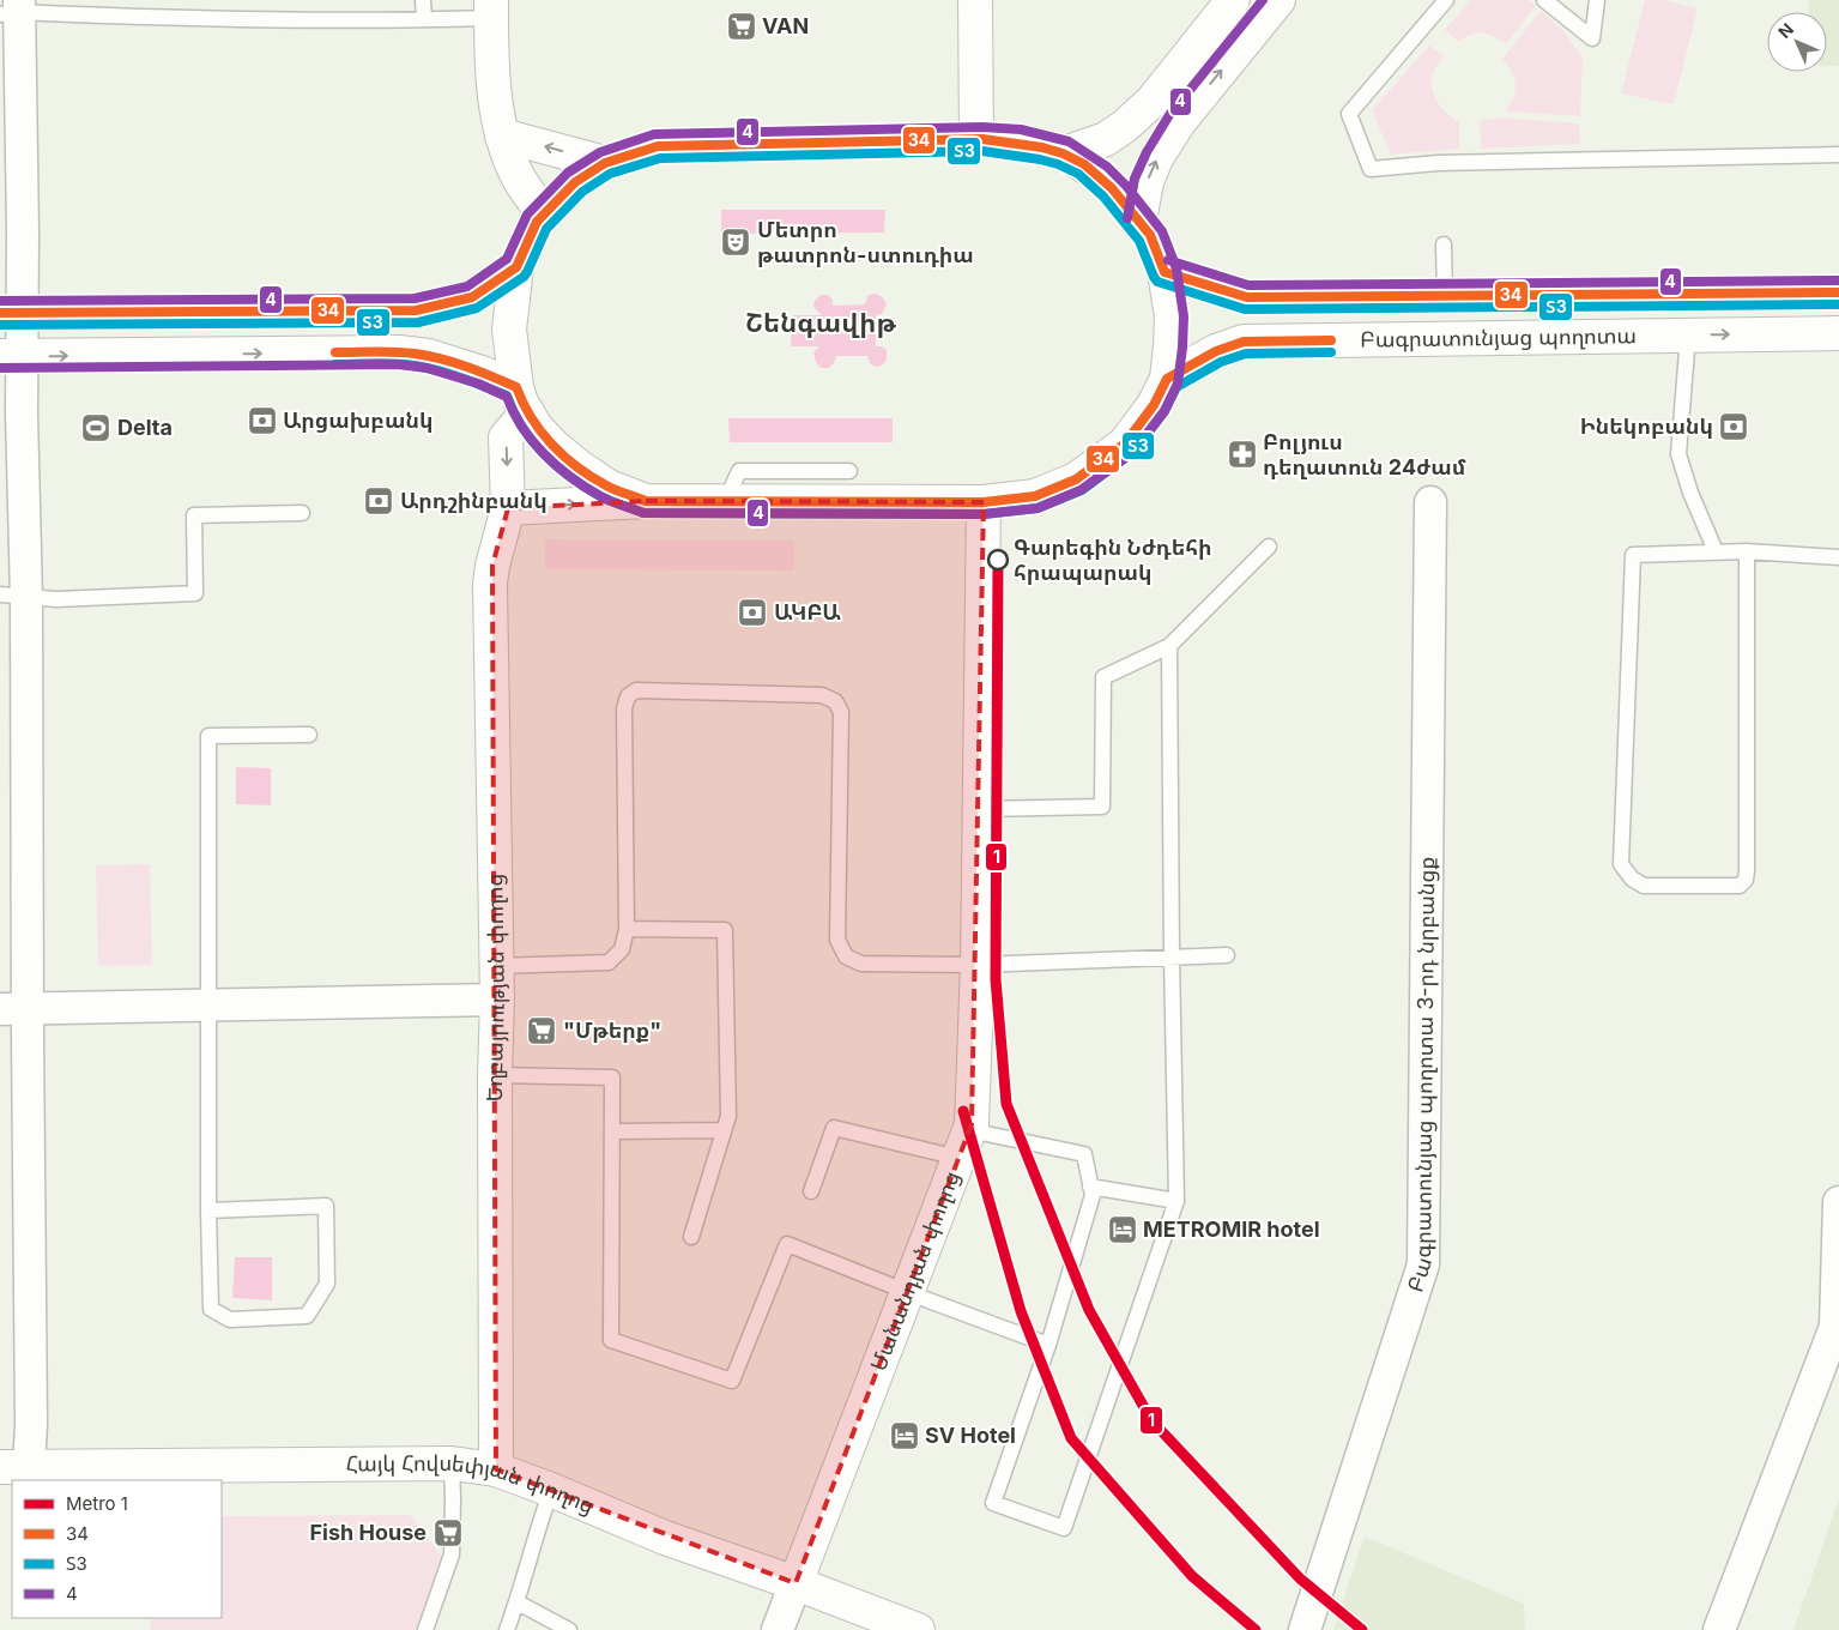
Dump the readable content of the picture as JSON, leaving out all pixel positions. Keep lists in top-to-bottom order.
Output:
{
  "streets": {
    "main road": [
      "Բագրատունյաց պողոտա",
      "Եղբայրության փողոց",
      "Մանանդյան փողոց",
      "Հայկ Հովսեփյան փողոց"
    ],
    "street": ["Բագրատունյաց պողոտա 3-րդ նրբանցք"]
  },
  "crossings": [
    ["Եղբայրության փողոց", "Հայկ Հովսեփյան փողոց"],
    ["Մանանդյան փողոց", "Հայկ Հովսեփյան փողոց"]
  ],
  "districts": ["Շենգավիթ"],
  "places": {
    "supermarket": ["VAN", "\"Մթերք\"", "Fish House"],
    "theatre": ["Մետրո թատրոն-ստուդիա"],
    "bank": [
      "Արցախբանկ",
      "Ինեկոբանկ",
      "Արդշինբանկ",
      "ԱԿԲԱ"
    ],
    "sports": ["Delta"],
    "pharmacy": ["Բոլյուս դեղատուն 24ժամ"],
    "other": ["Գարեգին Նժդեհի հրապարակ"],
    "hotel": ["METROMIR hotel", "SV Hotel"]
  },
  "lines": [
    "transit line 4",
    "transit line 34",
    "transit line Տ3",
    "metro line 1"
  ],
  "legend": [
    "Metro 1",
    "34",
    "Տ3",
    "4"
  ],
  "north": "top left"
}
